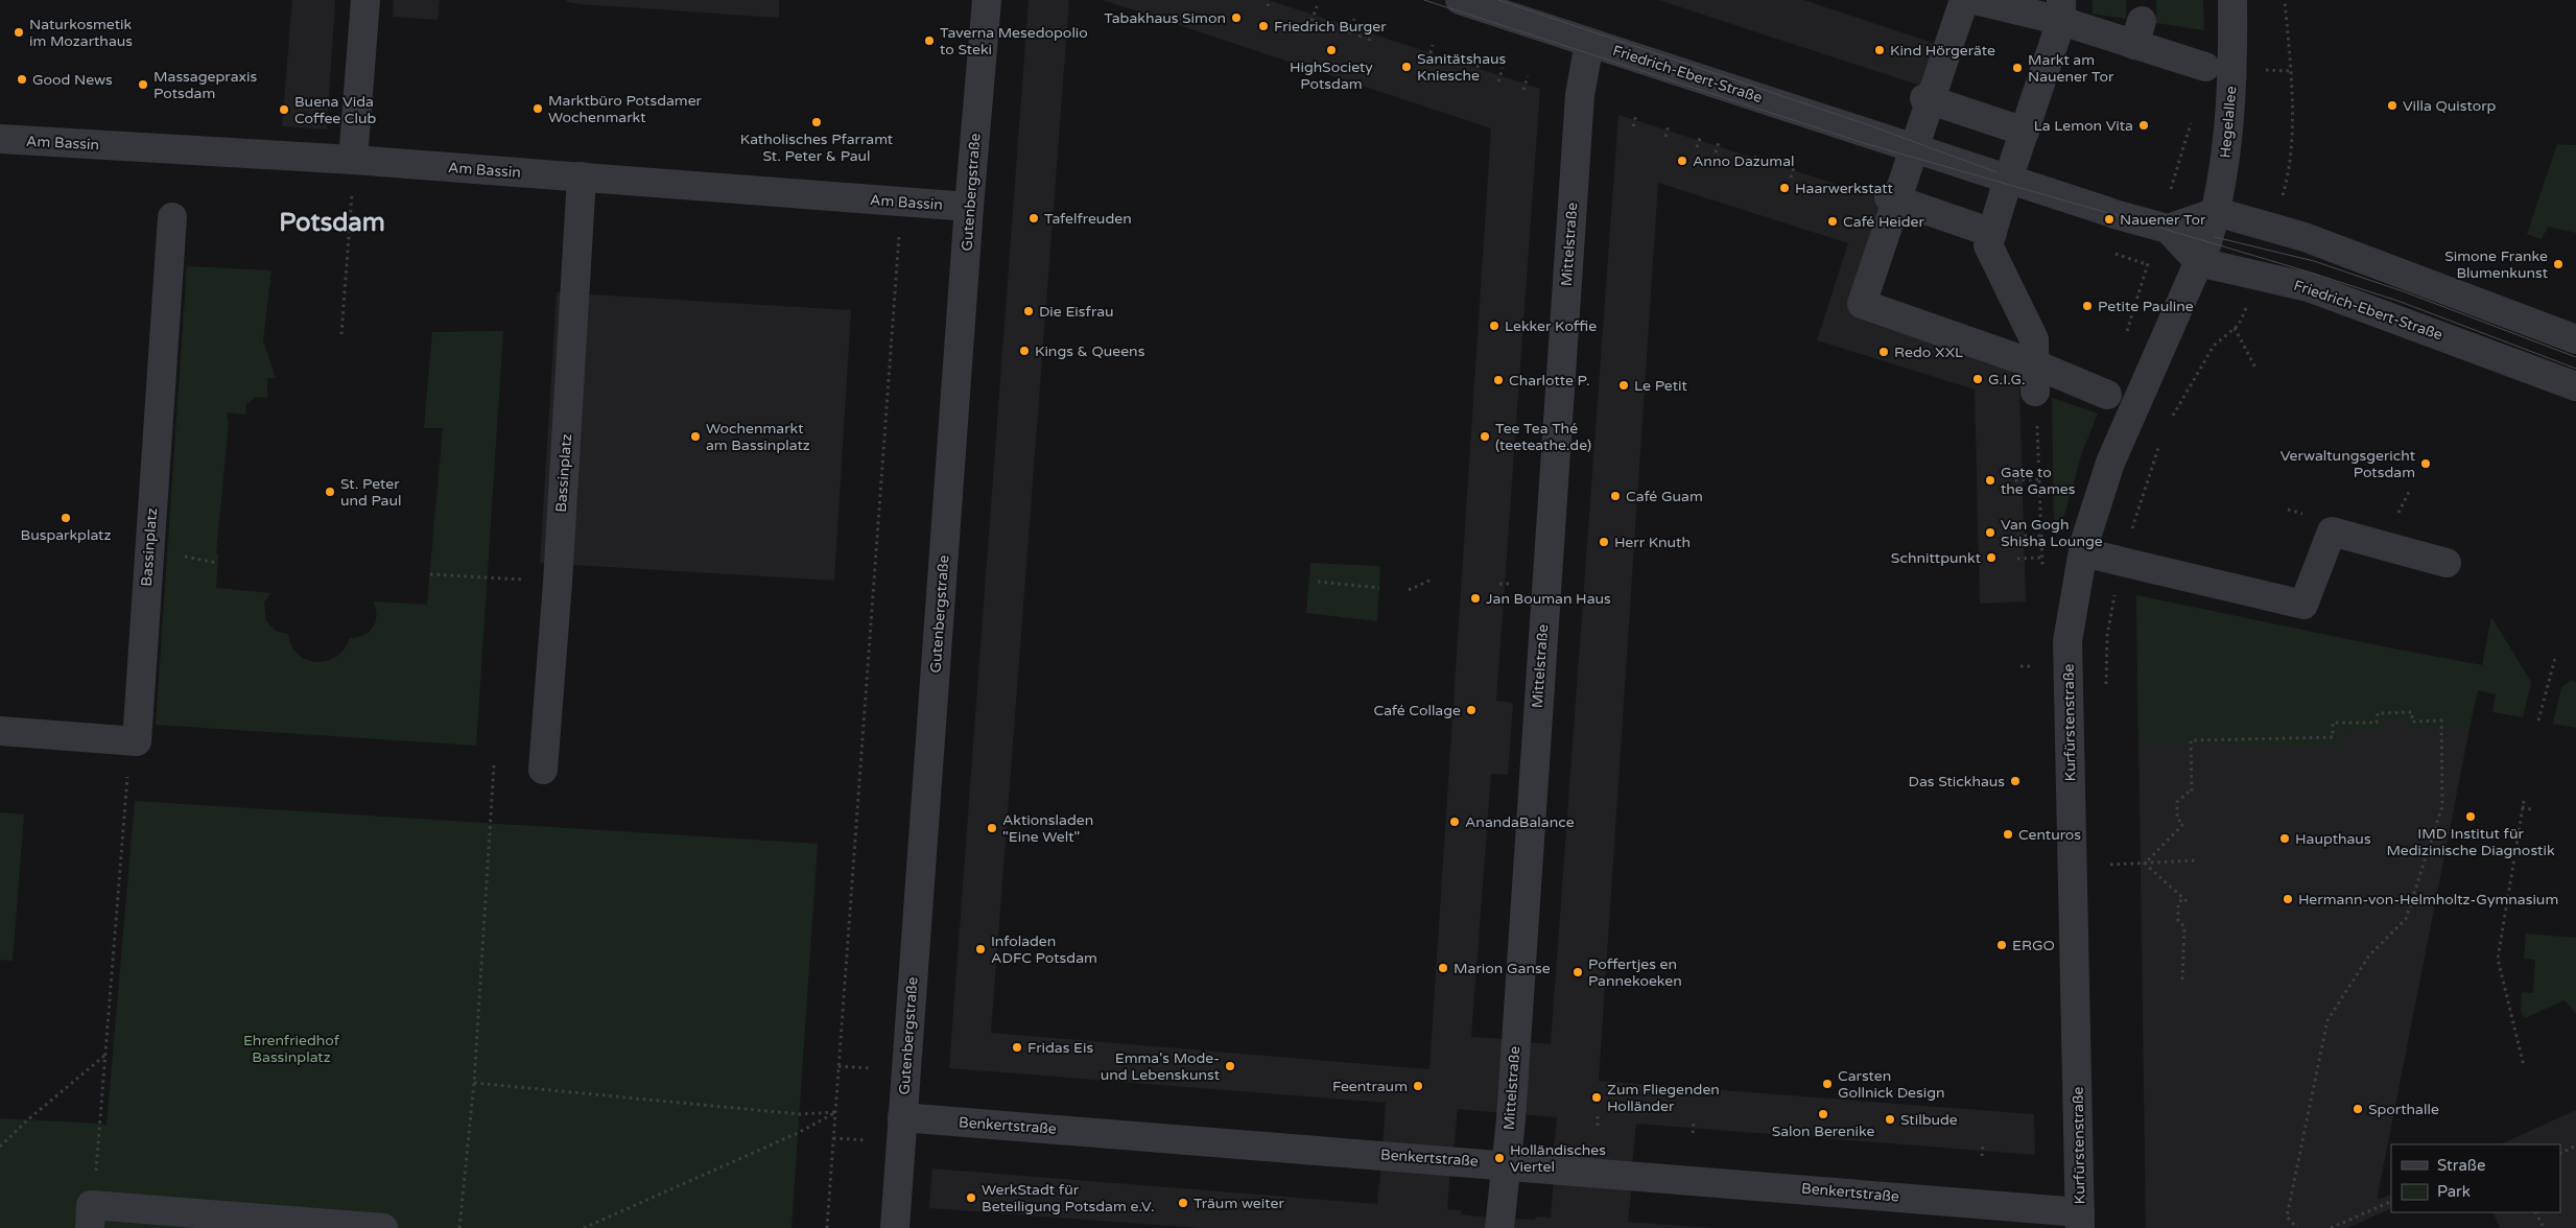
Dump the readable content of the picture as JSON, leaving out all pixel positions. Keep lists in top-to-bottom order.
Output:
{
  "streets": {
    "street": [
      "Friedrich-Ebert-Straße",
      "Hegelallee",
      "Am Bassin",
      "Gutenbergstraße",
      "Mittelstraße",
      "Bassinplatz",
      "Kurfürstenstraße",
      "Benkertstraße"
    ]
  },
  "crossings": [
    ["Friedrich-Ebert-Straße", "Hegelallee"],
    ["Friedrich-Ebert-Straße", "Mittelstraße"],
    ["Friedrich-Ebert-Straße", "Kurfürstenstraße"],
    ["Hegelallee", "Kurfürstenstraße"],
    ["Am Bassin", "Gutenbergstraße"],
    ["Am Bassin", "Bassinplatz"],
    ["Gutenbergstraße", "Benkertstraße"],
    ["Mittelstraße", "Benkertstraße"],
    ["Kurfürstenstraße", "Benkertstraße"]
  ],
  "districts": ["Potsdam"],
  "parks": ["Ehrenfriedhof Bassinplatz"],
  "places": [
    "Tabakhaus Simon",
    "Friedrich Burger",
    "Naturkosmetik im Mozarthaus",
    "Taverna Mesedopolio to Steki",
    "HighSociety Potsdam",
    "Kind Hörgeräte",
    "Sanitätshaus Kniesche",
    "Markt am Nauener Tor",
    "Good News",
    "Massagepraxis Potsdam",
    "Villa Quistorp",
    "Marktbüro Potsdamer Wochenmarkt",
    "Buena Vida Coffee Club",
    "Katholisches Pfarramt St. Peter & Paul",
    "La Lemon Vita",
    "Anno Dazumal",
    "Haarwerkstatt",
    "Tafelfreuden",
    "Nauener Tor",
    "Café Heider",
    "Simone Franke Blumenkunst",
    "Petite Pauline",
    "Die Eisfrau",
    "Lekker Koffie",
    "Kings & Queens",
    "Redo XXL",
    "G.I.G.",
    "Charlotte P.",
    "Le Petit",
    "Wochenmarkt am Bassinplatz",
    "Tee Tea Thé (teeteathe.de)",
    "Verwaltungsgericht Potsdam",
    "Gate to the Games",
    "St. Peter und Paul",
    "Café Guam",
    "Busparkplatz",
    "Van Gogh Shisha Lounge",
    "Herr Knuth",
    "Schnittpunkt",
    "Jan Bouman Haus",
    "Café Collage",
    "Das Stickhaus",
    "IMD Institut für Medizinische Diagnostik",
    "AnandaBalance",
    "Aktionsladen \"Eine Welt\"",
    "Centuros",
    "Haupthaus",
    "Hermann-von-Helmholtz-Gymnasium",
    "ERGO",
    "Infoladen ADFC Potsdam",
    "Marion Ganse",
    "Poffertjes en Pannekoeken",
    "Fridas Eis",
    "Emma's Mode- und Lebenskunst",
    "Carsten Gollnick Design",
    "Feentraum",
    "Zum Fliegenden Holländer",
    "Sporthalle",
    "Salon Berenike",
    "Stilbude",
    "Holländisches Viertel",
    "WerkStadt für Beteiligung Potsdam e.V.",
    "Träum weiter"
  ],
  "legend": ["Straße", "Park"]
}
